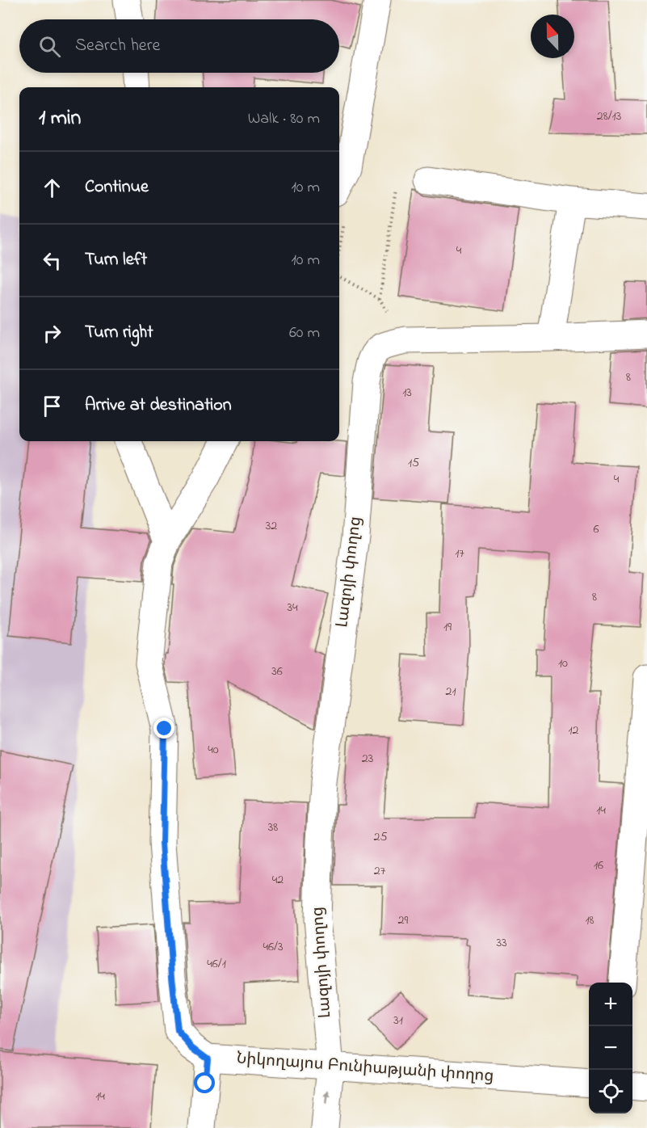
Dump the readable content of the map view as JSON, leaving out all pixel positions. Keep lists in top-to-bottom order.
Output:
{
  "streets": {
    "street": ["Լազոյի փողոց", "Նիկողայոս Բունիաթյանի փողոց"]
  },
  "crossings": [
    ["Լազոյի փողոց", "Նիկողայոս Բունիաթյանի փողոց"]
  ],
  "house_numbers": [
    "28/13",
    "4",
    "8",
    "13",
    "15",
    "4",
    "32",
    "6",
    "17",
    "8",
    "34",
    "19",
    "10",
    "36",
    "21",
    "12",
    "40",
    "23",
    "14",
    "38",
    "25",
    "16",
    "27",
    "42",
    "29",
    "18",
    "33",
    "46/3",
    "46/1",
    "31",
    "14"
  ],
  "north": "top",
  "page": {
    "search": "Search here",
    "heading": ["1 min", "Walk · 80 m"],
    "list": [
      ["Continue", "10 m"],
      ["Turn left", "10 m"],
      ["Turn right", "60 m"],
      "Arrive at destination"
    ],
    "map_buttons": ["+", "−"]
  }
}
